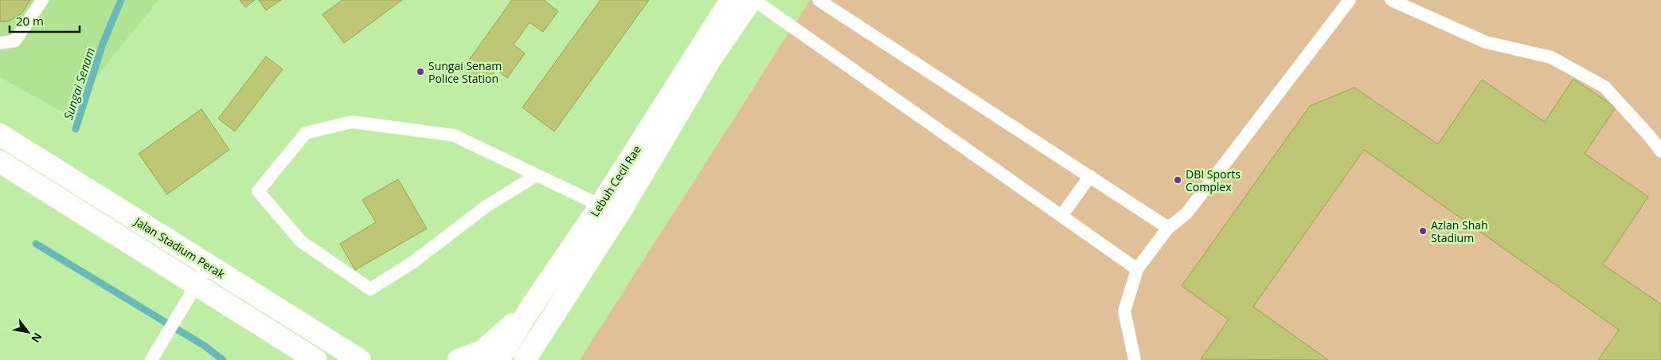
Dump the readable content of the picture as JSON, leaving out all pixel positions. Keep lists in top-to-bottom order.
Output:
{
  "streets": {
    "street": ["Lebuh Cecil Rae", "Jalan Stadium Perak"]
  },
  "water": ["Sungai Senam"],
  "places": ["Sungai Senam Police Station", "DBI Sports Complex", "Azlan Shah Stadium"],
  "scale_bar": "20 m",
  "north": "bottom right"
}
